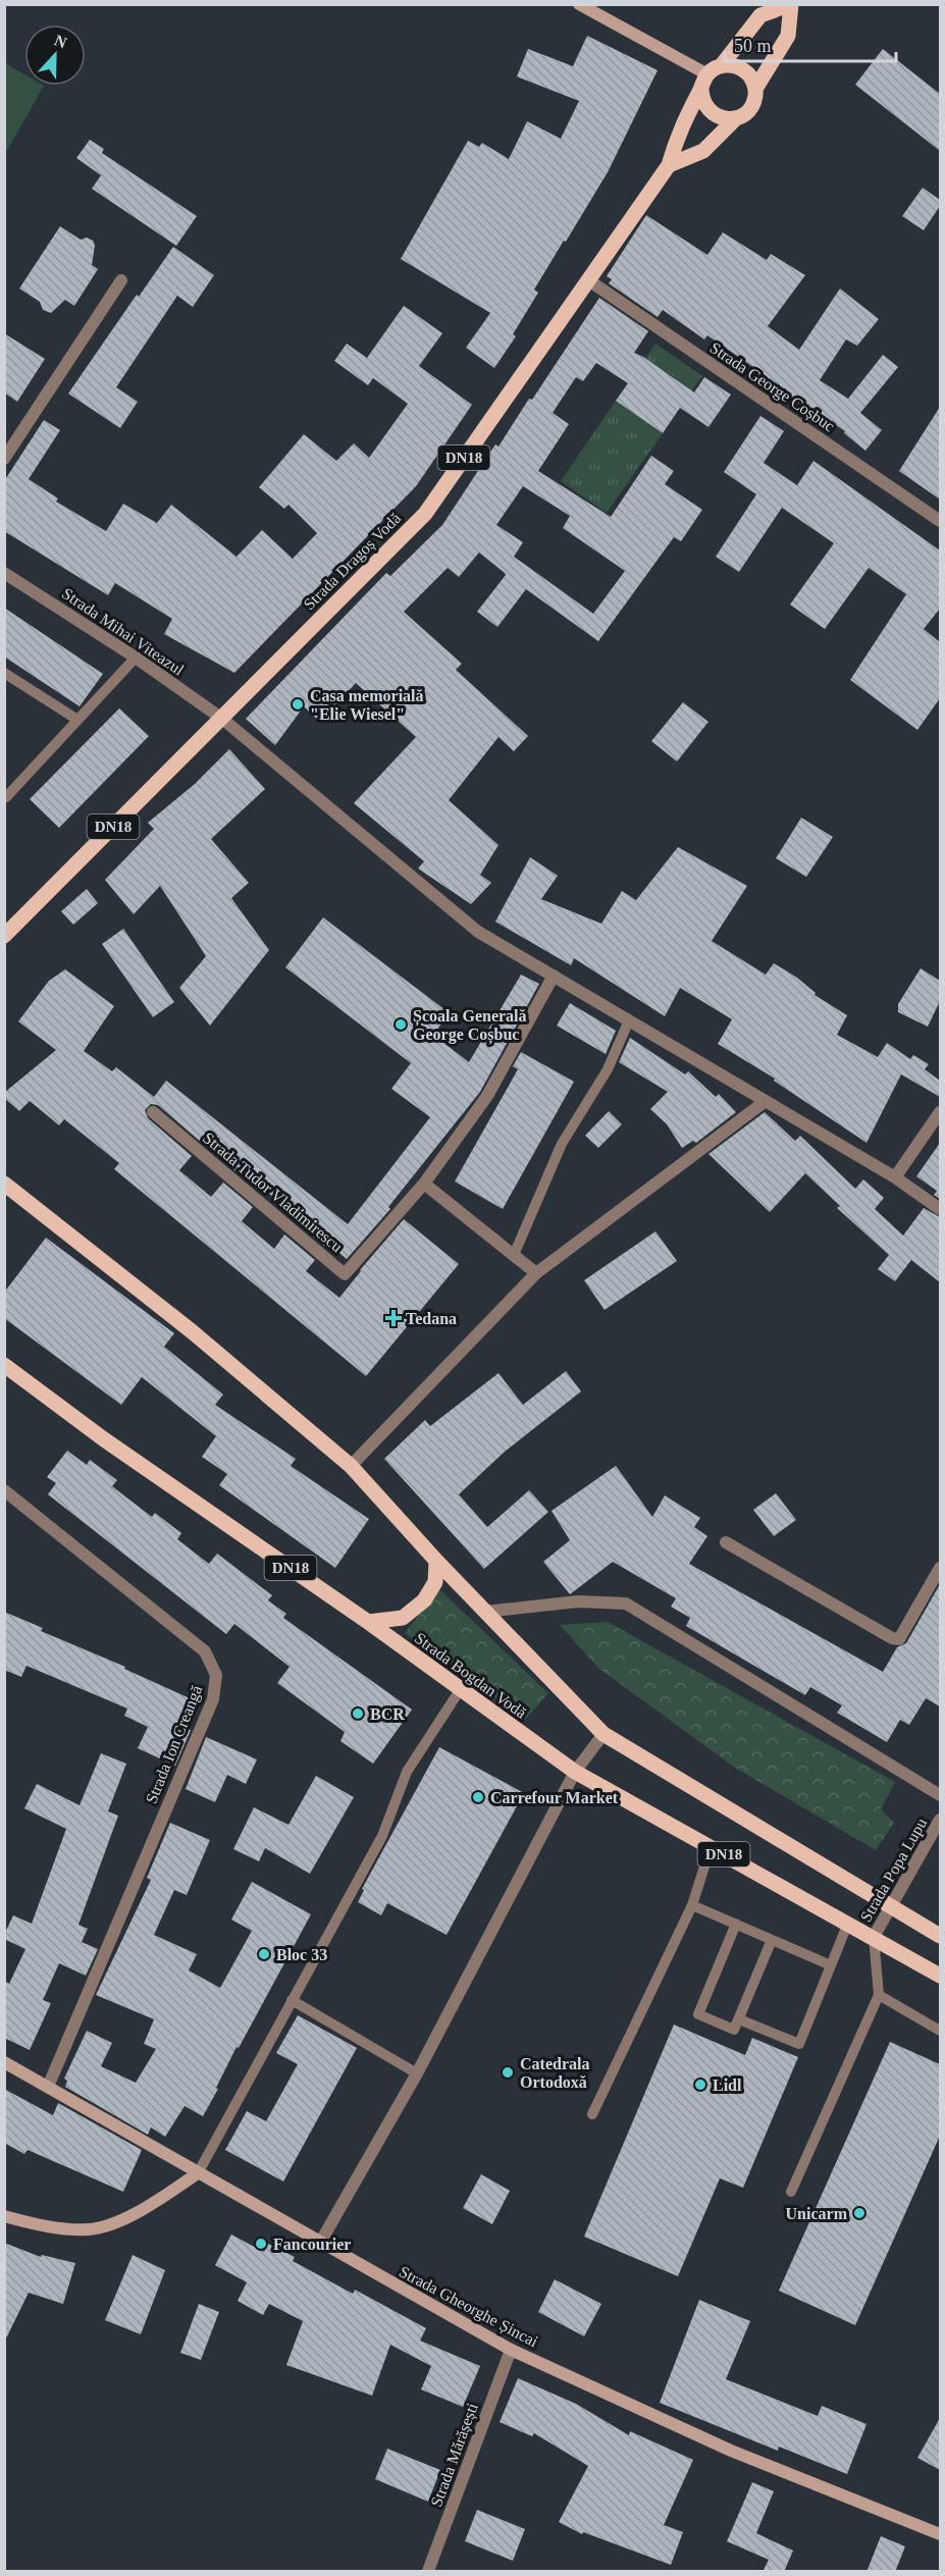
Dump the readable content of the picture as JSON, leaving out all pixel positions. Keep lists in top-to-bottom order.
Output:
{
  "streets": {
    "main road": [
      "DN18",
      "Strada Dragoș Vodă",
      "Strada Bogdan Vodă",
      "Strada Gheorghe Șincai"
    ],
    "street": [
      "Strada George Coșbuc",
      "Strada Mihai Viteazul",
      "Strada Tudor Vladimirescu",
      "Strada Ion Creangă",
      "Strada Popa Lupu",
      "Strada Mărășești"
    ]
  },
  "crossings": [
    ["Strada George Coșbuc", "Strada Dragoș Vodă"],
    ["DN18", "Strada Popa Lupu"],
    ["Strada Dragoș Vodă", "Strada Mihai Viteazul"],
    ["Strada Bogdan Vodă", "Strada Popa Lupu"],
    ["Strada Ion Creangă", "Strada Gheorghe Șincai"],
    ["Strada Gheorghe Șincai", "Strada Mărășești"]
  ],
  "places": {
    "other": [
      "Casa memorială \"Elie Wiesel\"",
      "Școala Generală George Coșbuc",
      "BCR",
      "Carrefour Market",
      "Bloc 33",
      "Catedrala Ortodoxă",
      "Lidl",
      "Unicarm",
      "Fancourier"
    ],
    "health": ["Tedana"]
  },
  "scale_bar": "50 m",
  "north": "top"
}
